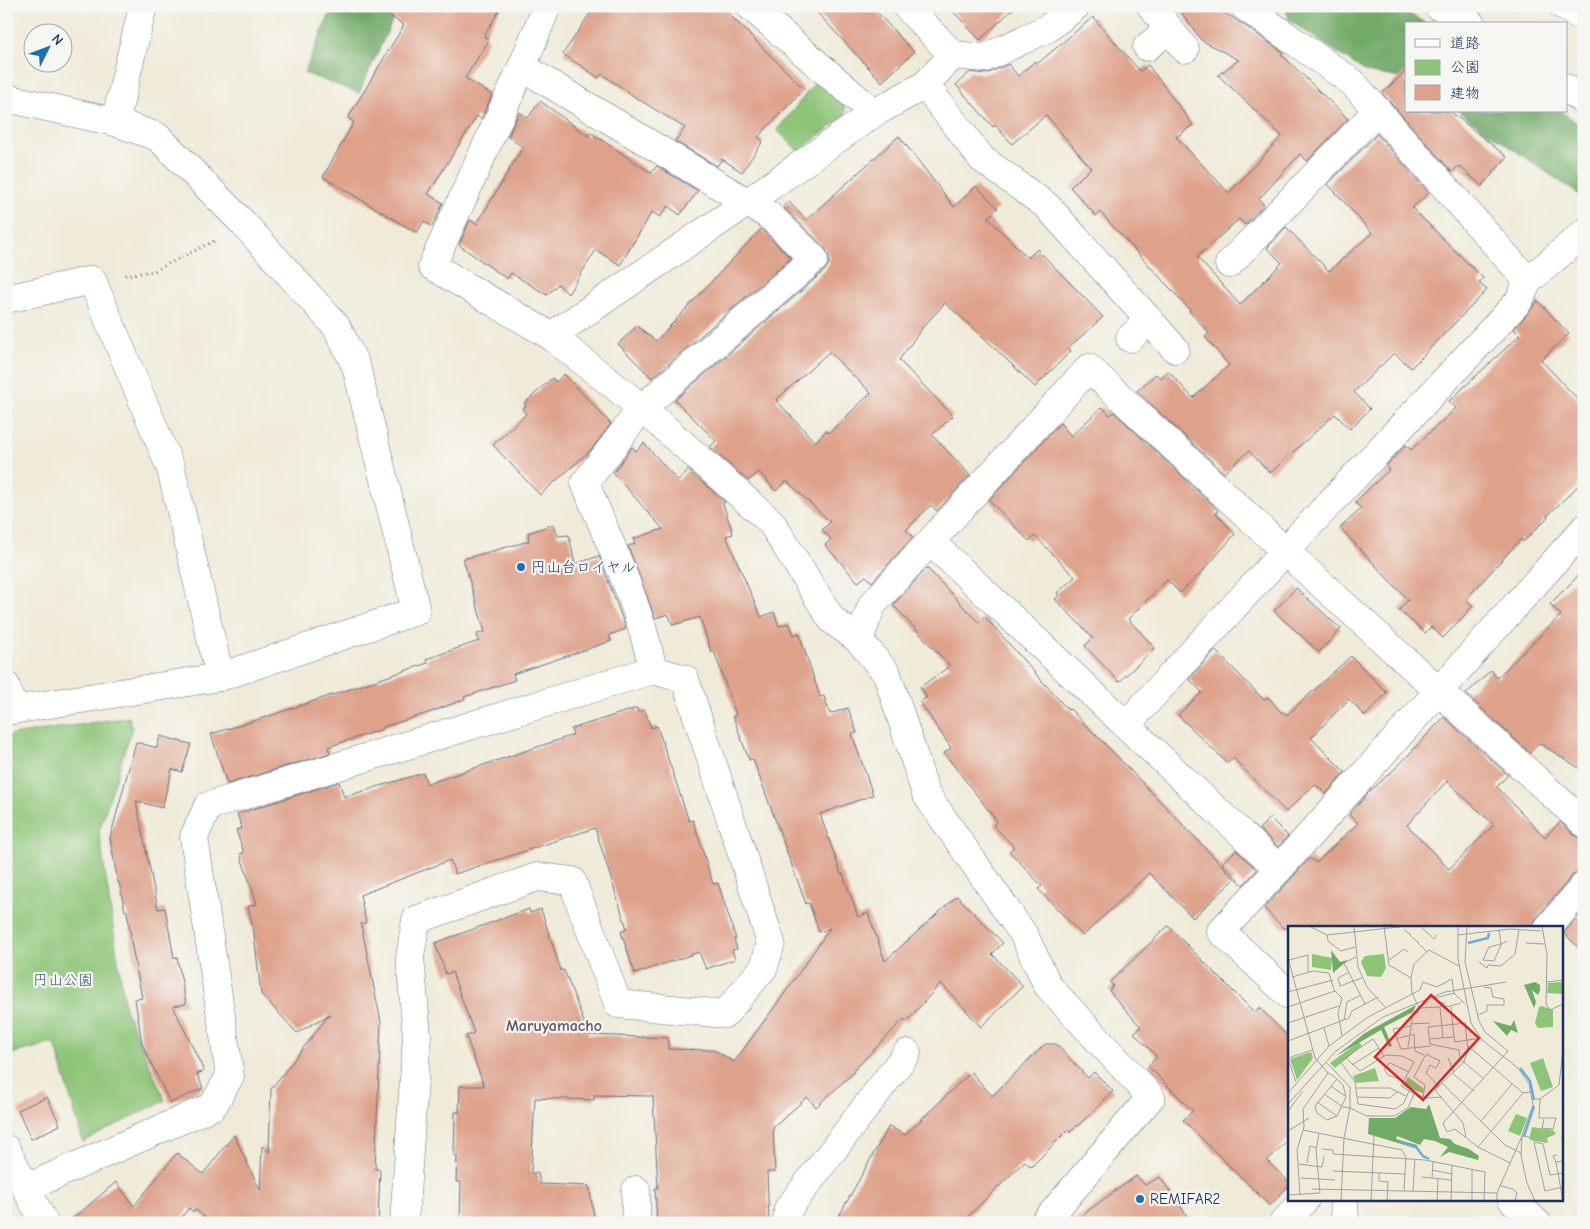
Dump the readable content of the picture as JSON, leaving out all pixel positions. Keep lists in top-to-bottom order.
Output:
{
  "districts": ["Maruyamacho"],
  "parks": ["円山公園"],
  "places": ["円山台ロイヤル", "REMIFAR2"],
  "legend": ["道路", "公園", "建物"],
  "north": "top right"
}
